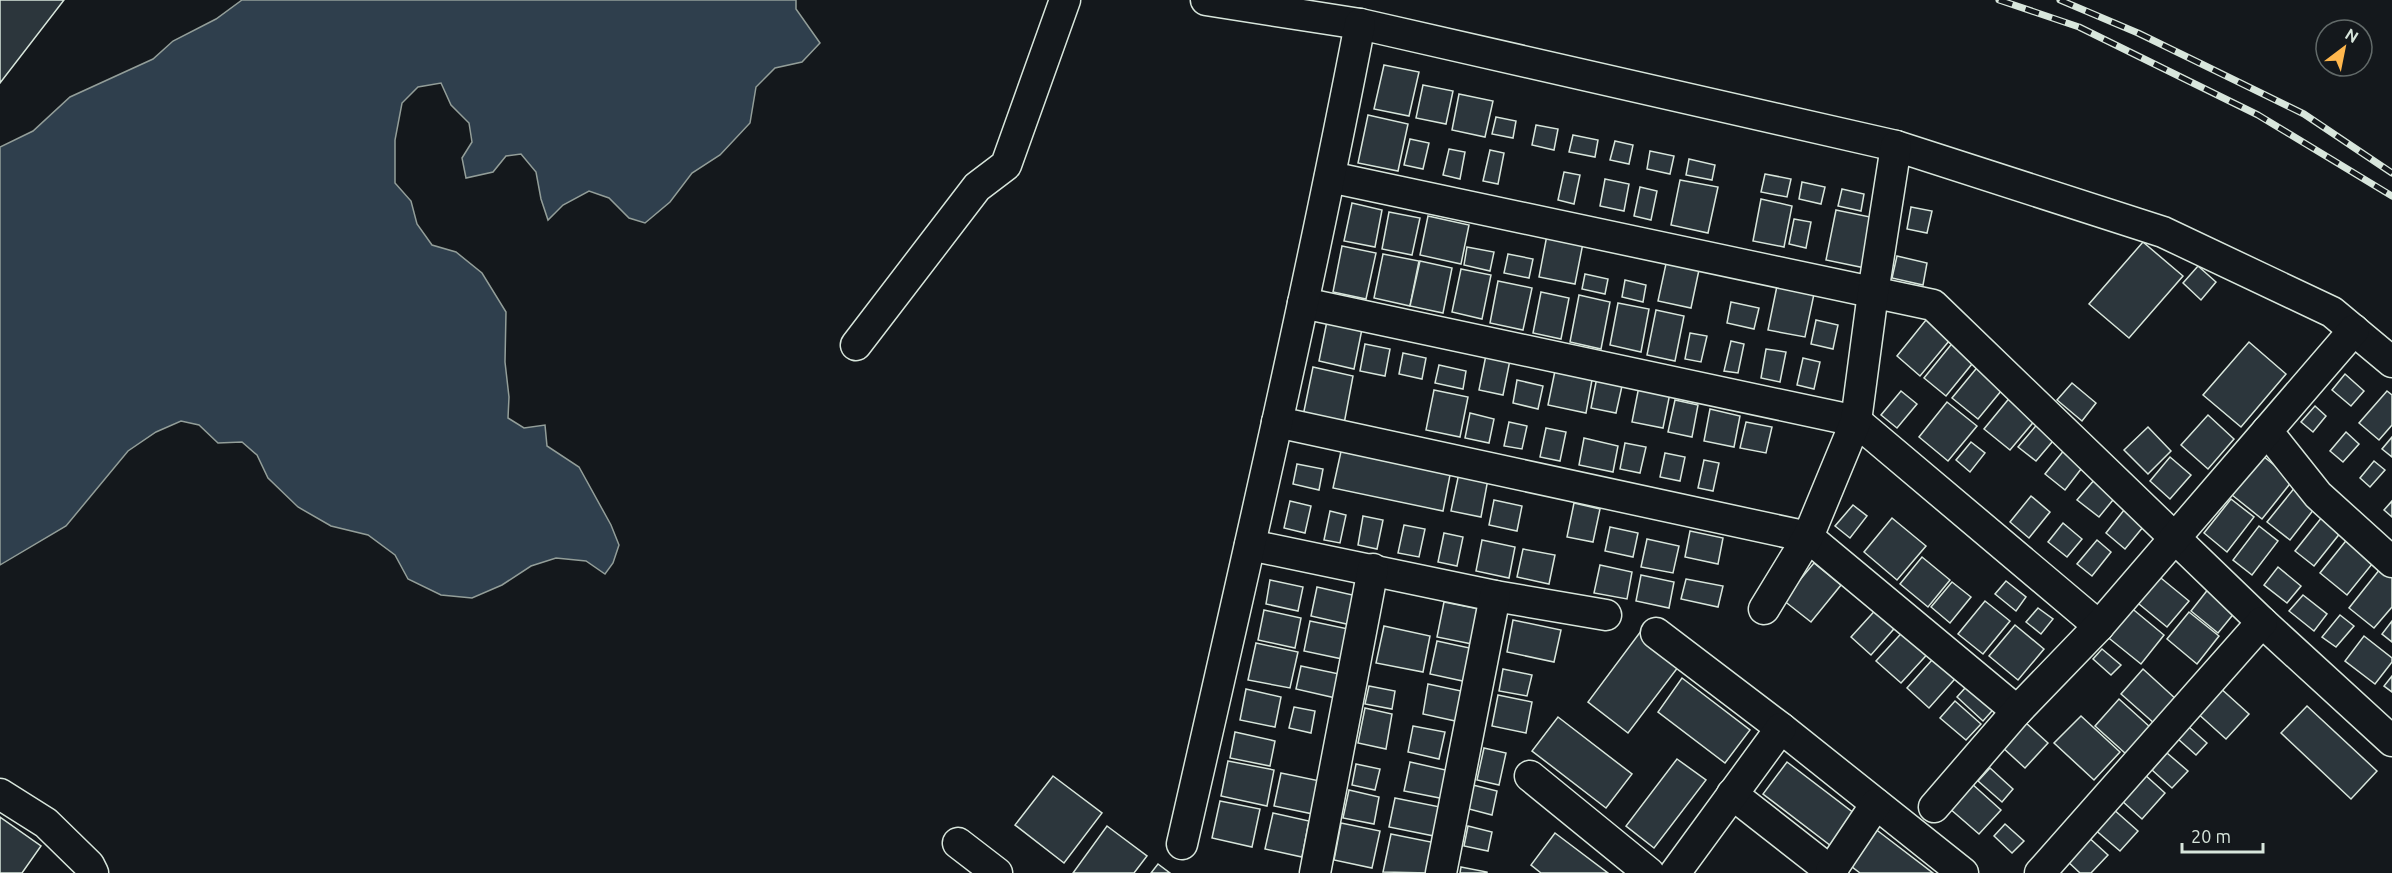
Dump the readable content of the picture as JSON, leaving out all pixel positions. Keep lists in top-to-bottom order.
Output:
{
  "scale_bar": "20 m",
  "north": "top right"
}
